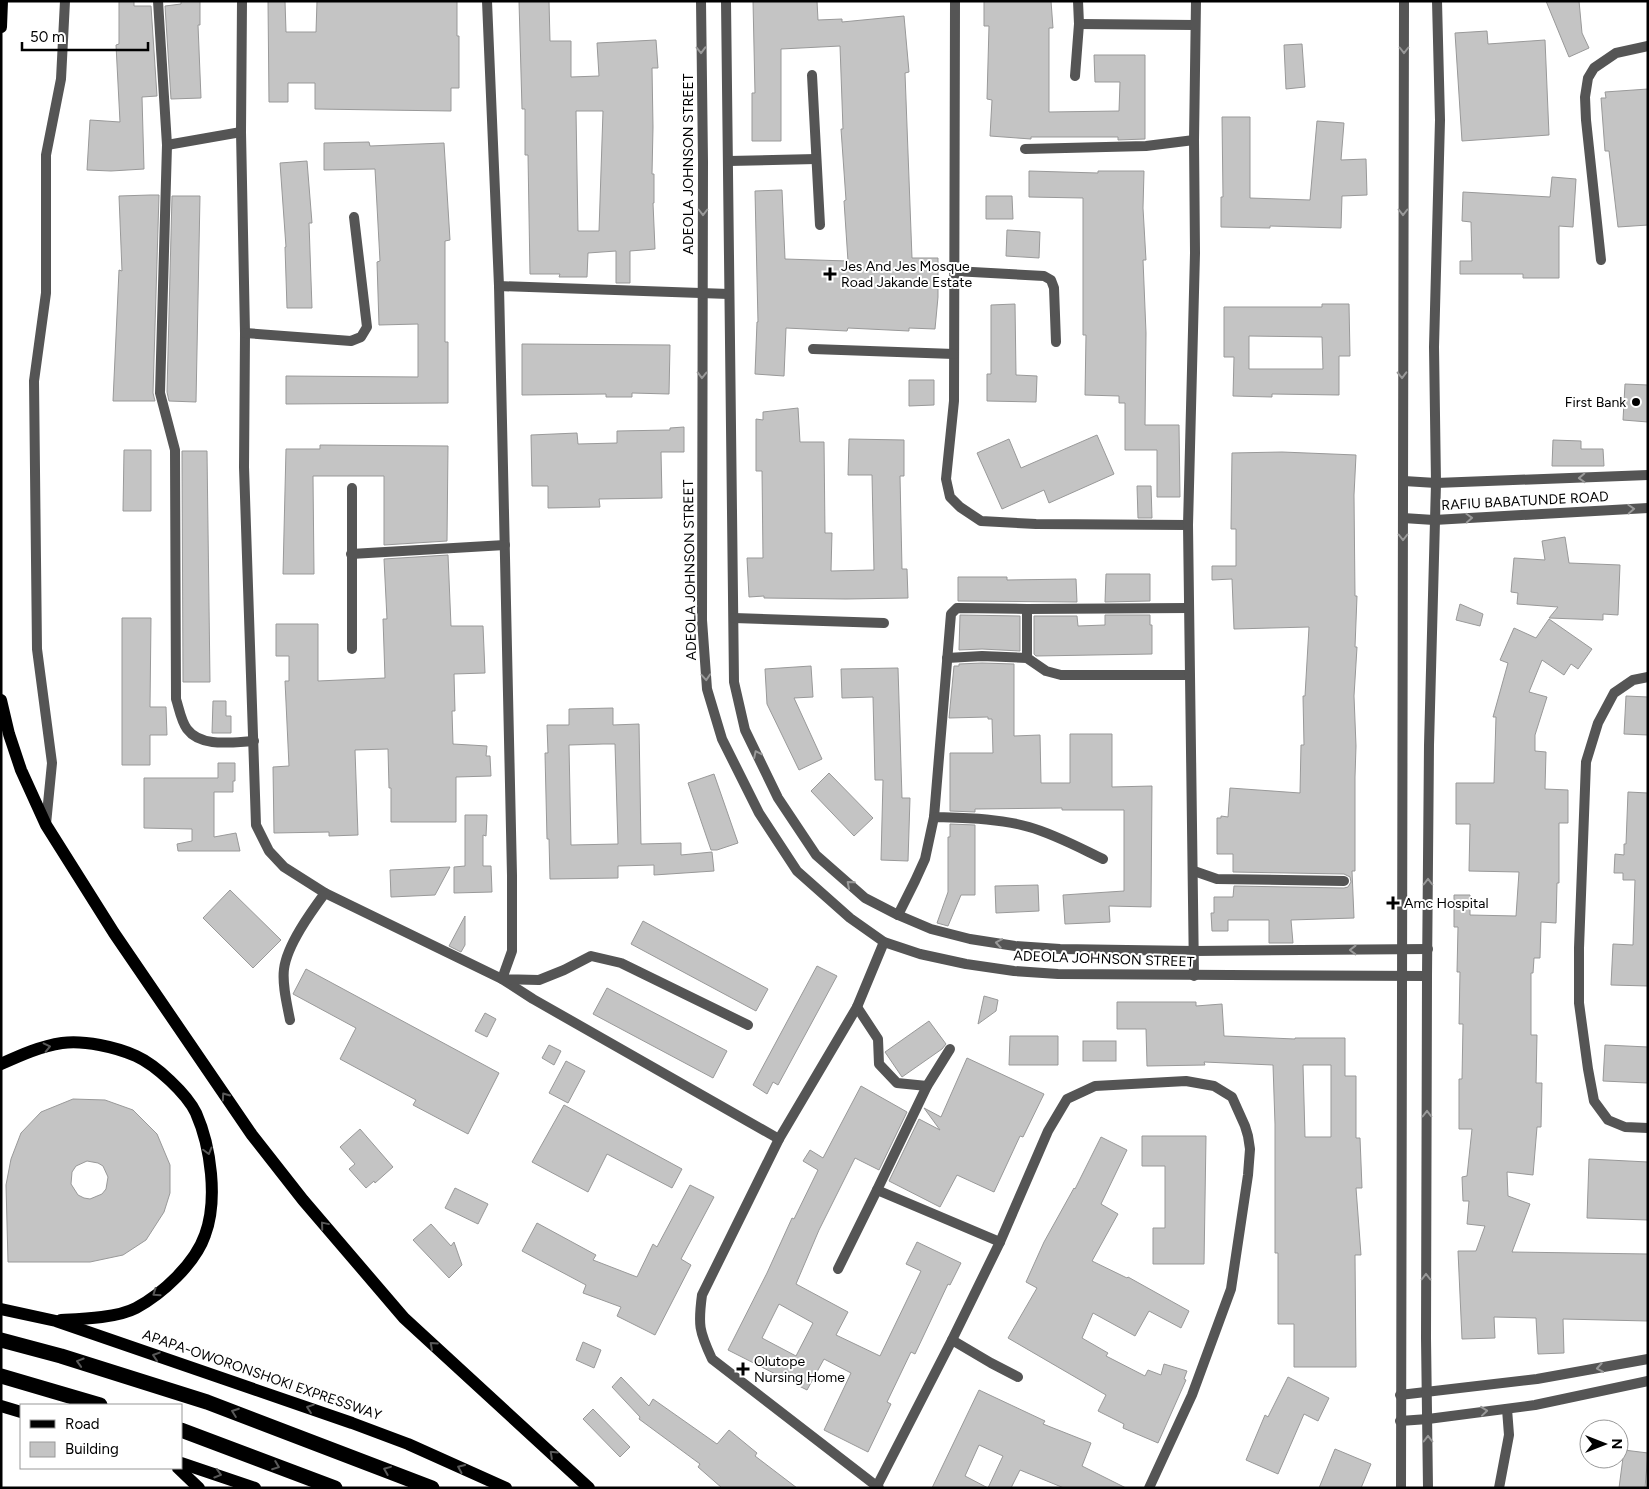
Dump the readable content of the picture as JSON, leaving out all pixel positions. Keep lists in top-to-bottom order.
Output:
{
  "streets": {
    "main road": ["APAPA-OWORONSHOKI EXPRESSWAY"],
    "street": ["ADEOLA JOHNSON STREET", "RAFIU BABATUNDE ROAD"]
  },
  "one_way": ["APAPA-OWORONSHOKI EXPRESSWAY"],
  "places": {
    "health": ["Jes And Jes Mosque Road Jakande Estate", "Amc Hospital", "Olutope Nursing Home"],
    "other": ["First Bank"]
  },
  "legend": ["Road", "Building"],
  "scale_bar": "50 m",
  "north": "right"
}
